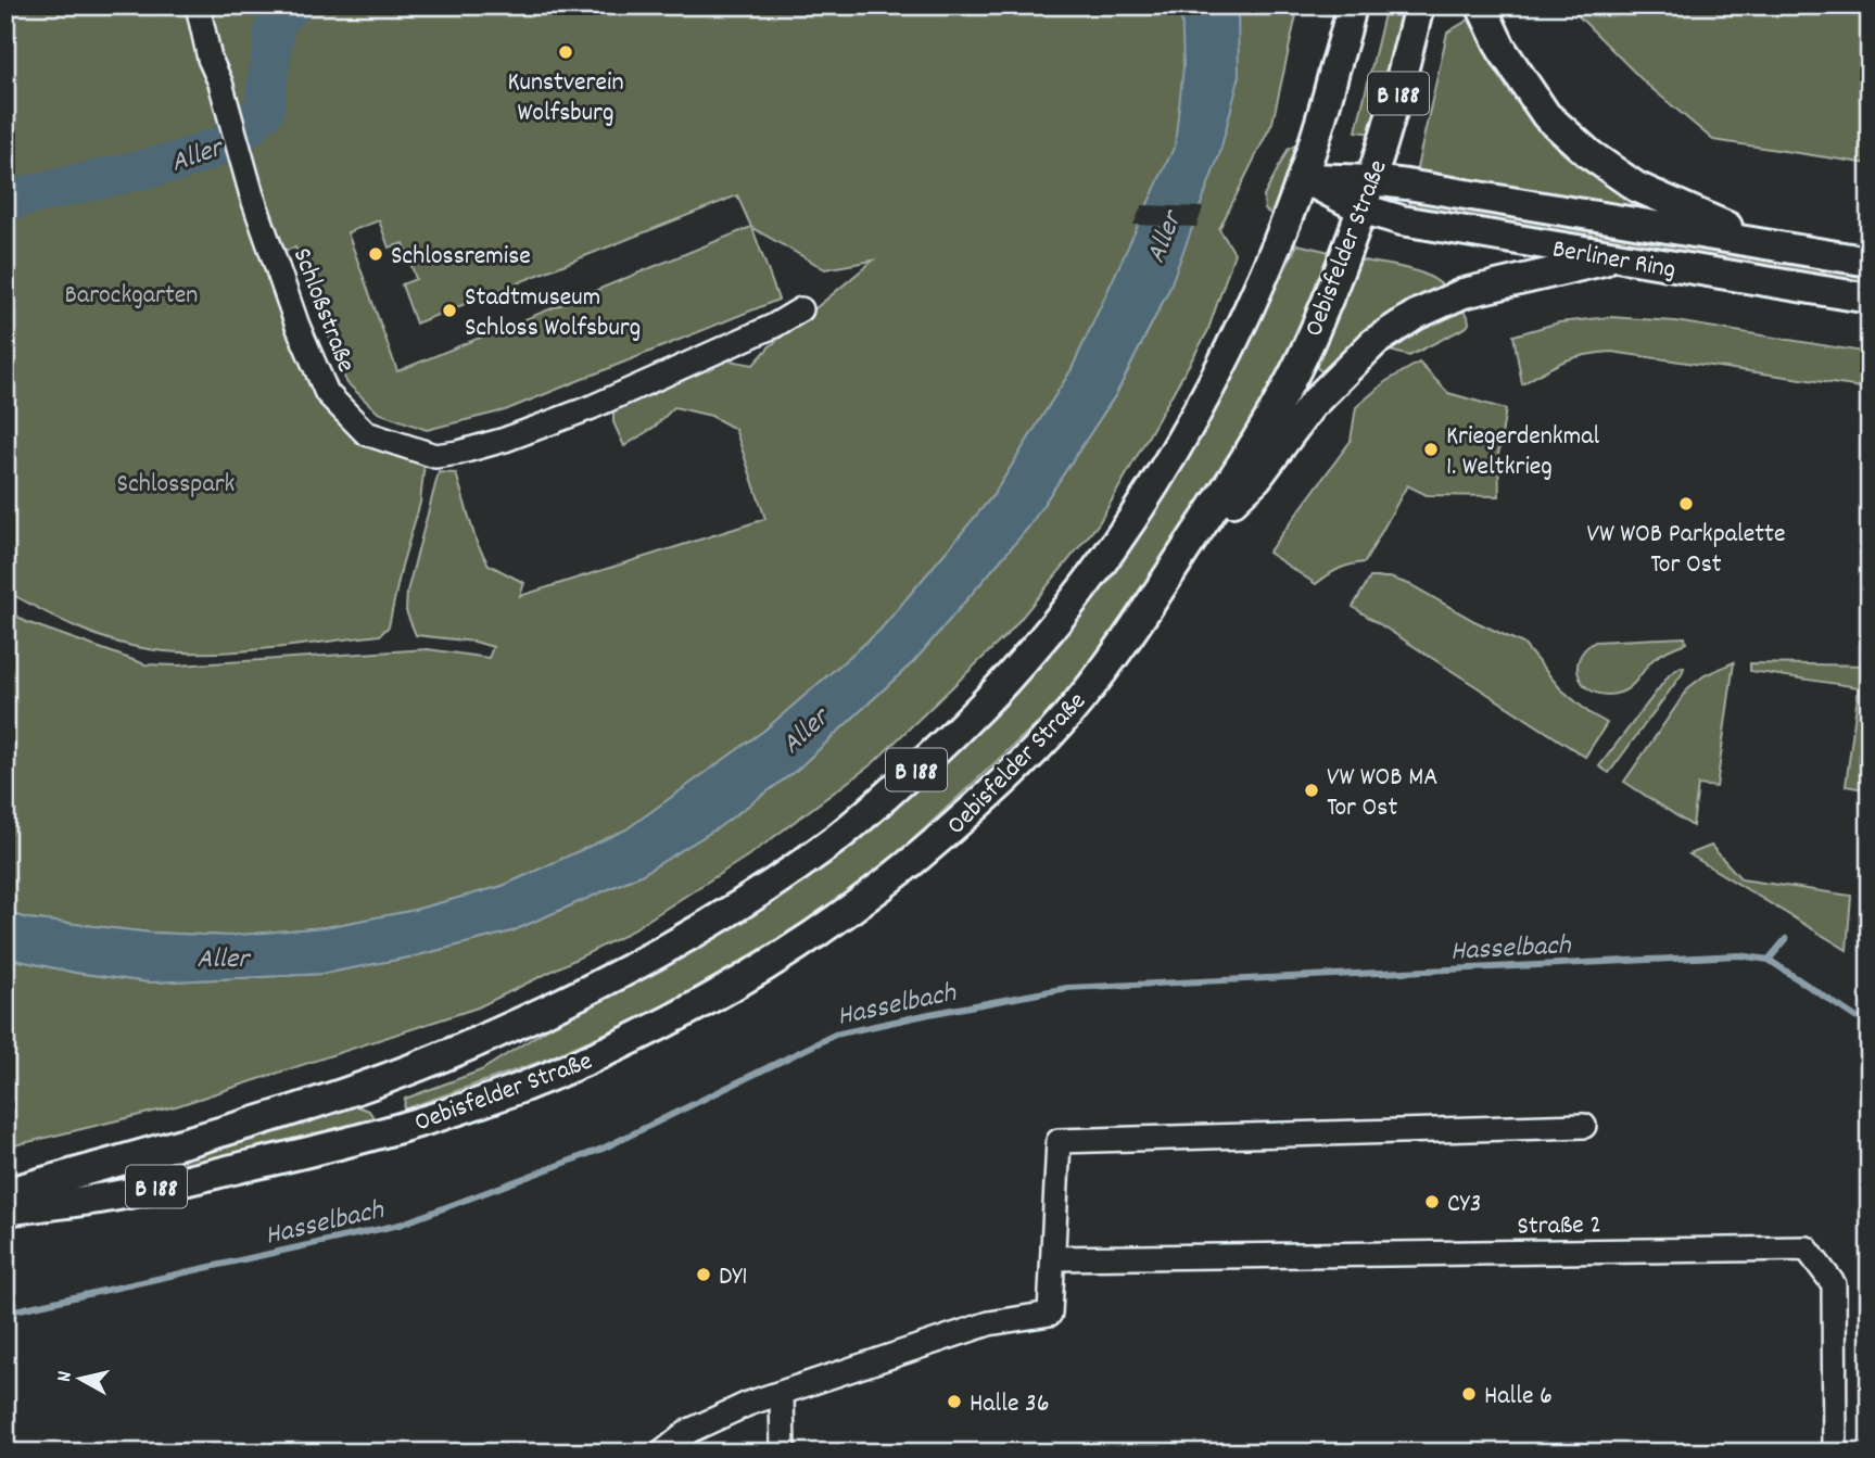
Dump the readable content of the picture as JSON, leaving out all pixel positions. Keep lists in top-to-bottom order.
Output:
{
  "streets": {
    "main road": ["B 188", "Oebisfelder Straße", "Berliner Ring"],
    "street": ["Schloßstraße", "Straße 2"]
  },
  "crossings": [
    ["Oebisfelder Straße", "Berliner Ring"]
  ],
  "water": ["Aller", "Hasselbach"],
  "parks": ["Barockgarten", "Schlosspark"],
  "places": [
    "Kunstverein Wolfsburg",
    "Schlossremise",
    "Stadtmuseum Schloss Wolfsburg",
    "Kriegerdenkmal 1. Weltkrieg",
    "VW WOB Parkpalette Tor Ost",
    "VW WOB MA Tor Ost",
    "CY3",
    "DY1",
    "Halle 6",
    "Halle 36"
  ],
  "north": "left"
}
